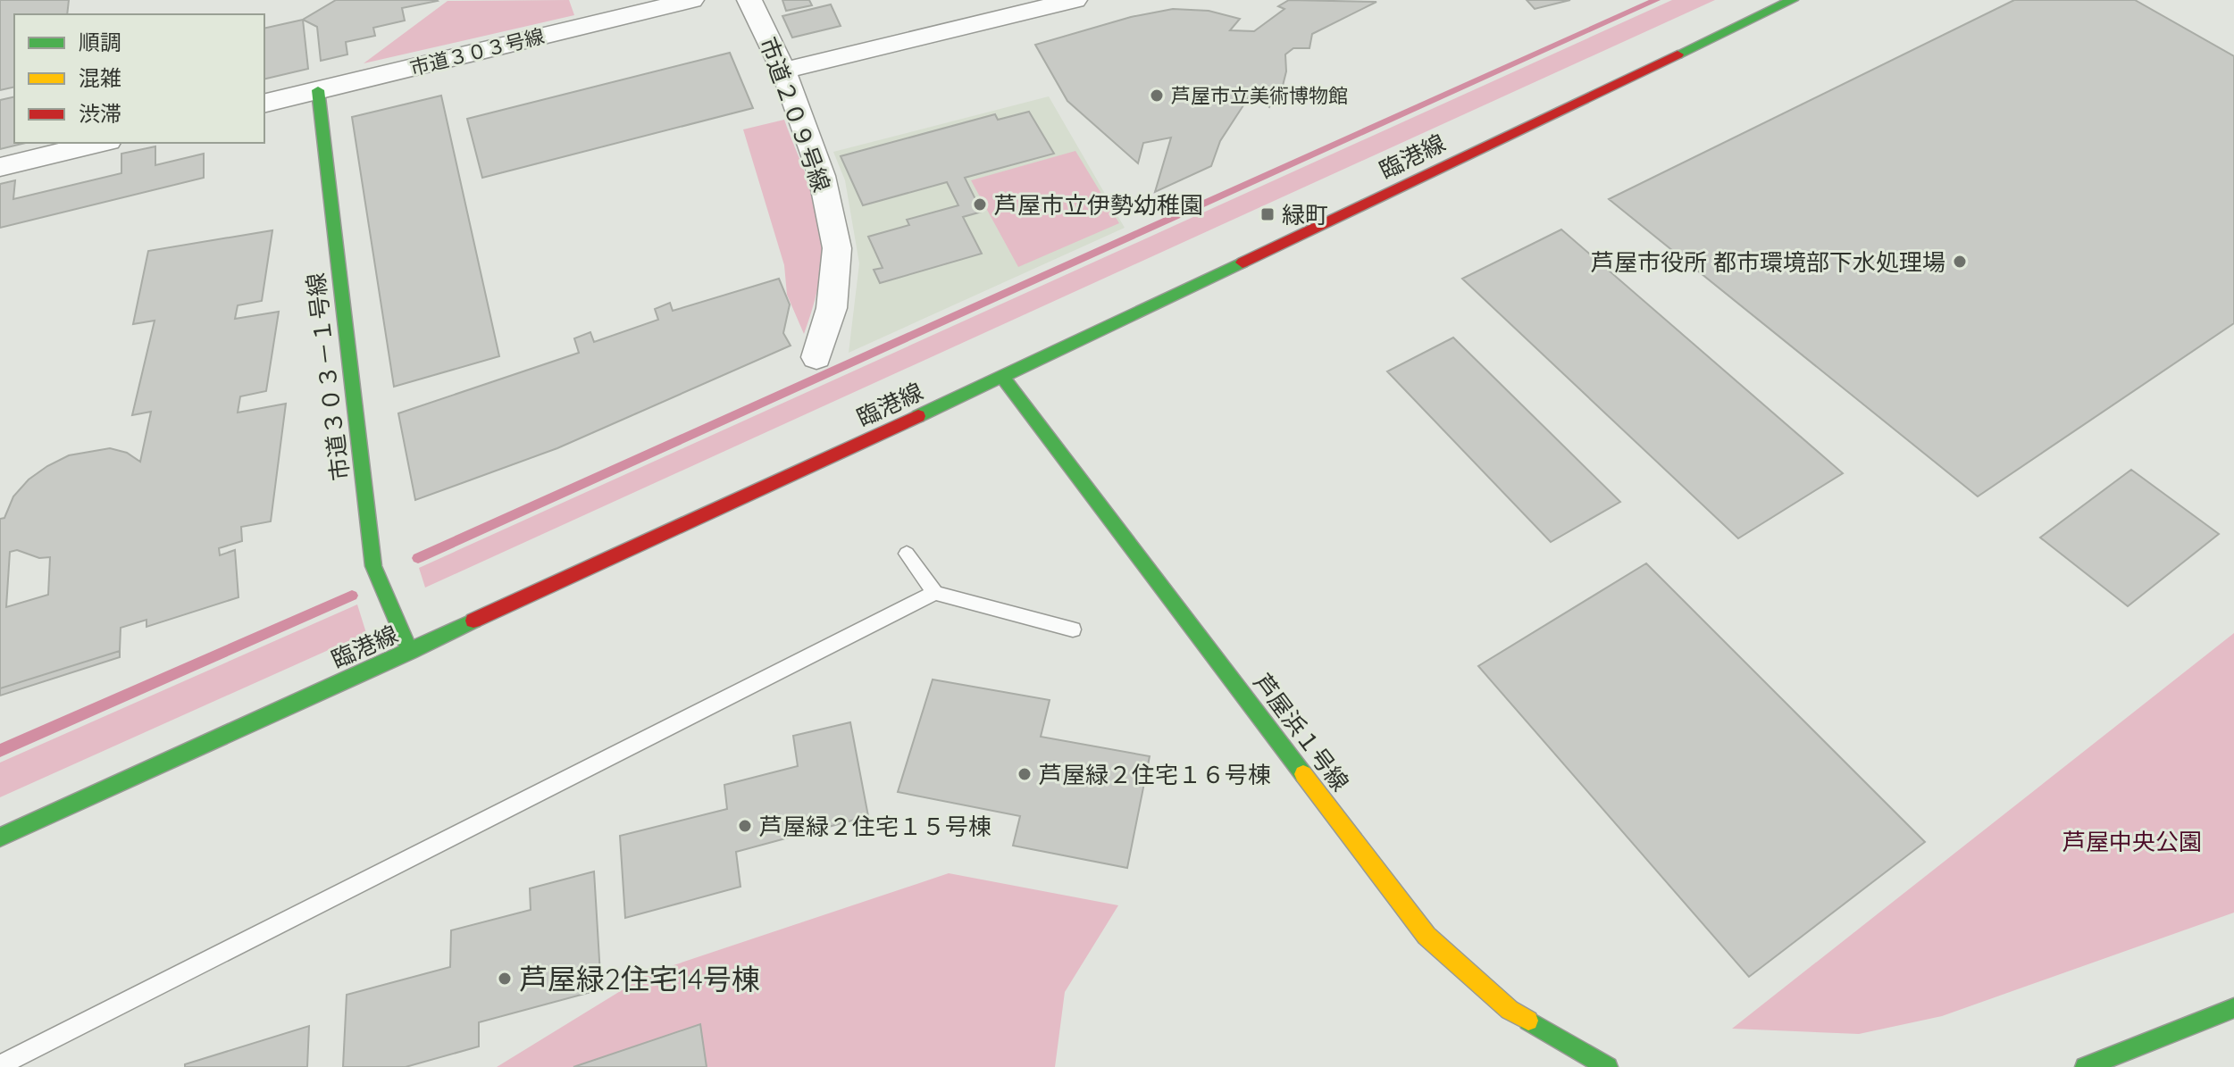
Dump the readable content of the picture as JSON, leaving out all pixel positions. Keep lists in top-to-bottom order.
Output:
{
  "streets": {
    "street": [
      "市道３０３号線",
      "市道２０９号線",
      "臨港線",
      "市道３０３－１号線",
      "芦屋浜１号線"
    ]
  },
  "crossings": [
    ["市道３０３号線", "市道３０３－１号線"],
    ["臨港線", "市道３０３－１号線"],
    ["臨港線", "芦屋浜１号線"]
  ],
  "parks": ["芦屋中央公園"],
  "places": {
    "other": [
      "芦屋市立美術博物館",
      "芦屋市立伊勢幼稚園",
      "芦屋市役所 都市環境部下水処理場",
      "芦屋緑２住宅１６号棟",
      "芦屋緑２住宅１５号棟",
      "芦屋緑2住宅14号棟"
    ],
    "transit": ["緑町"]
  },
  "legend": ["順調", "混雑", "渋滞"]
}
